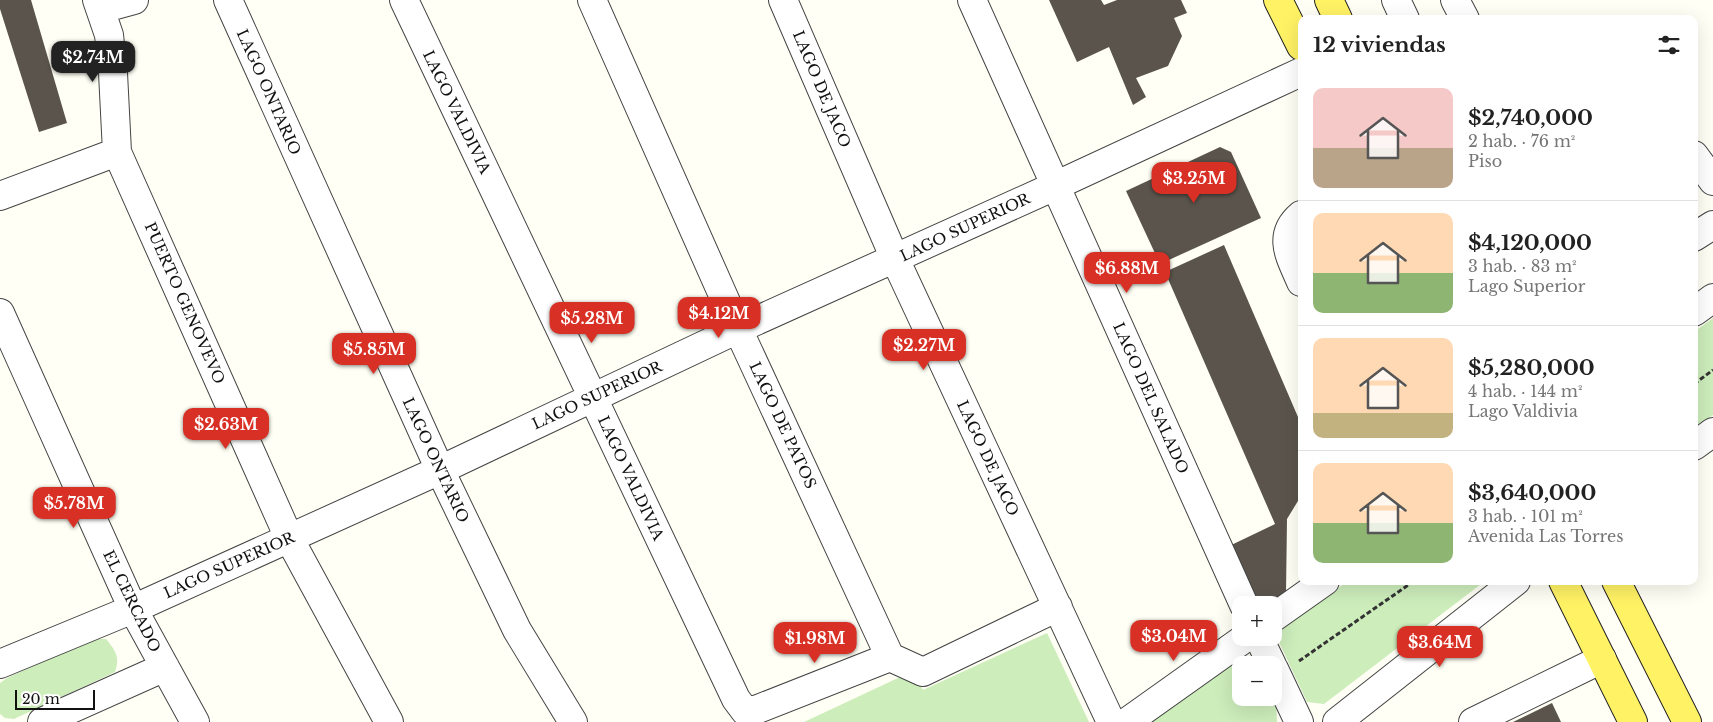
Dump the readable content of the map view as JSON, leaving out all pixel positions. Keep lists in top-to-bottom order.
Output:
{
  "streets": {
    "street": [
      "LAGO DE JACO",
      "LAGO ONTARIO",
      "LAGO VALDIVIA",
      "LAGO SUPERIOR",
      "PUERTO GENOVEVO",
      "LAGO DEL SALADO",
      "LAGO DE PATOS",
      "EL CERCADO"
    ]
  },
  "crossings": [
    ["LAGO DE JACO", "LAGO SUPERIOR"],
    ["LAGO ONTARIO", "LAGO SUPERIOR"],
    ["LAGO VALDIVIA", "LAGO SUPERIOR"],
    ["LAGO VALDIVIA", "LAGO DE PATOS"],
    ["LAGO SUPERIOR", "PUERTO GENOVEVO"],
    ["LAGO SUPERIOR", "LAGO DEL SALADO"],
    ["LAGO SUPERIOR", "LAGO DE PATOS"],
    ["LAGO SUPERIOR", "EL CERCADO"]
  ],
  "scale_bar": "20 m",
  "page": {
    "heading": "12 viviendas",
    "price": [
      "$2.74M",
      "$3.25M",
      "$6.88M",
      "$4.12M",
      "$5.28M",
      "$2.27M",
      "$5.85M",
      "$2.63M",
      "$5.78M",
      "$3.04M",
      "$1.98M",
      "$3.64M"
    ],
    "list": [
      {
        "name": "$2,740,000",
        "note": "2 hab. · 76 m² · Piso"
      },
      {
        "name": "$4,120,000",
        "note": "3 hab. · 83 m² · Lago Superior"
      },
      {
        "name": "$5,280,000",
        "note": "4 hab. · 144 m² · Lago Valdivia"
      },
      {
        "name": "$3,640,000",
        "note": "3 hab. · 101 m² · Avenida Las Torres"
      }
    ],
    "map_buttons": ["+", "−"],
    "scale": "20 m"
  }
}
